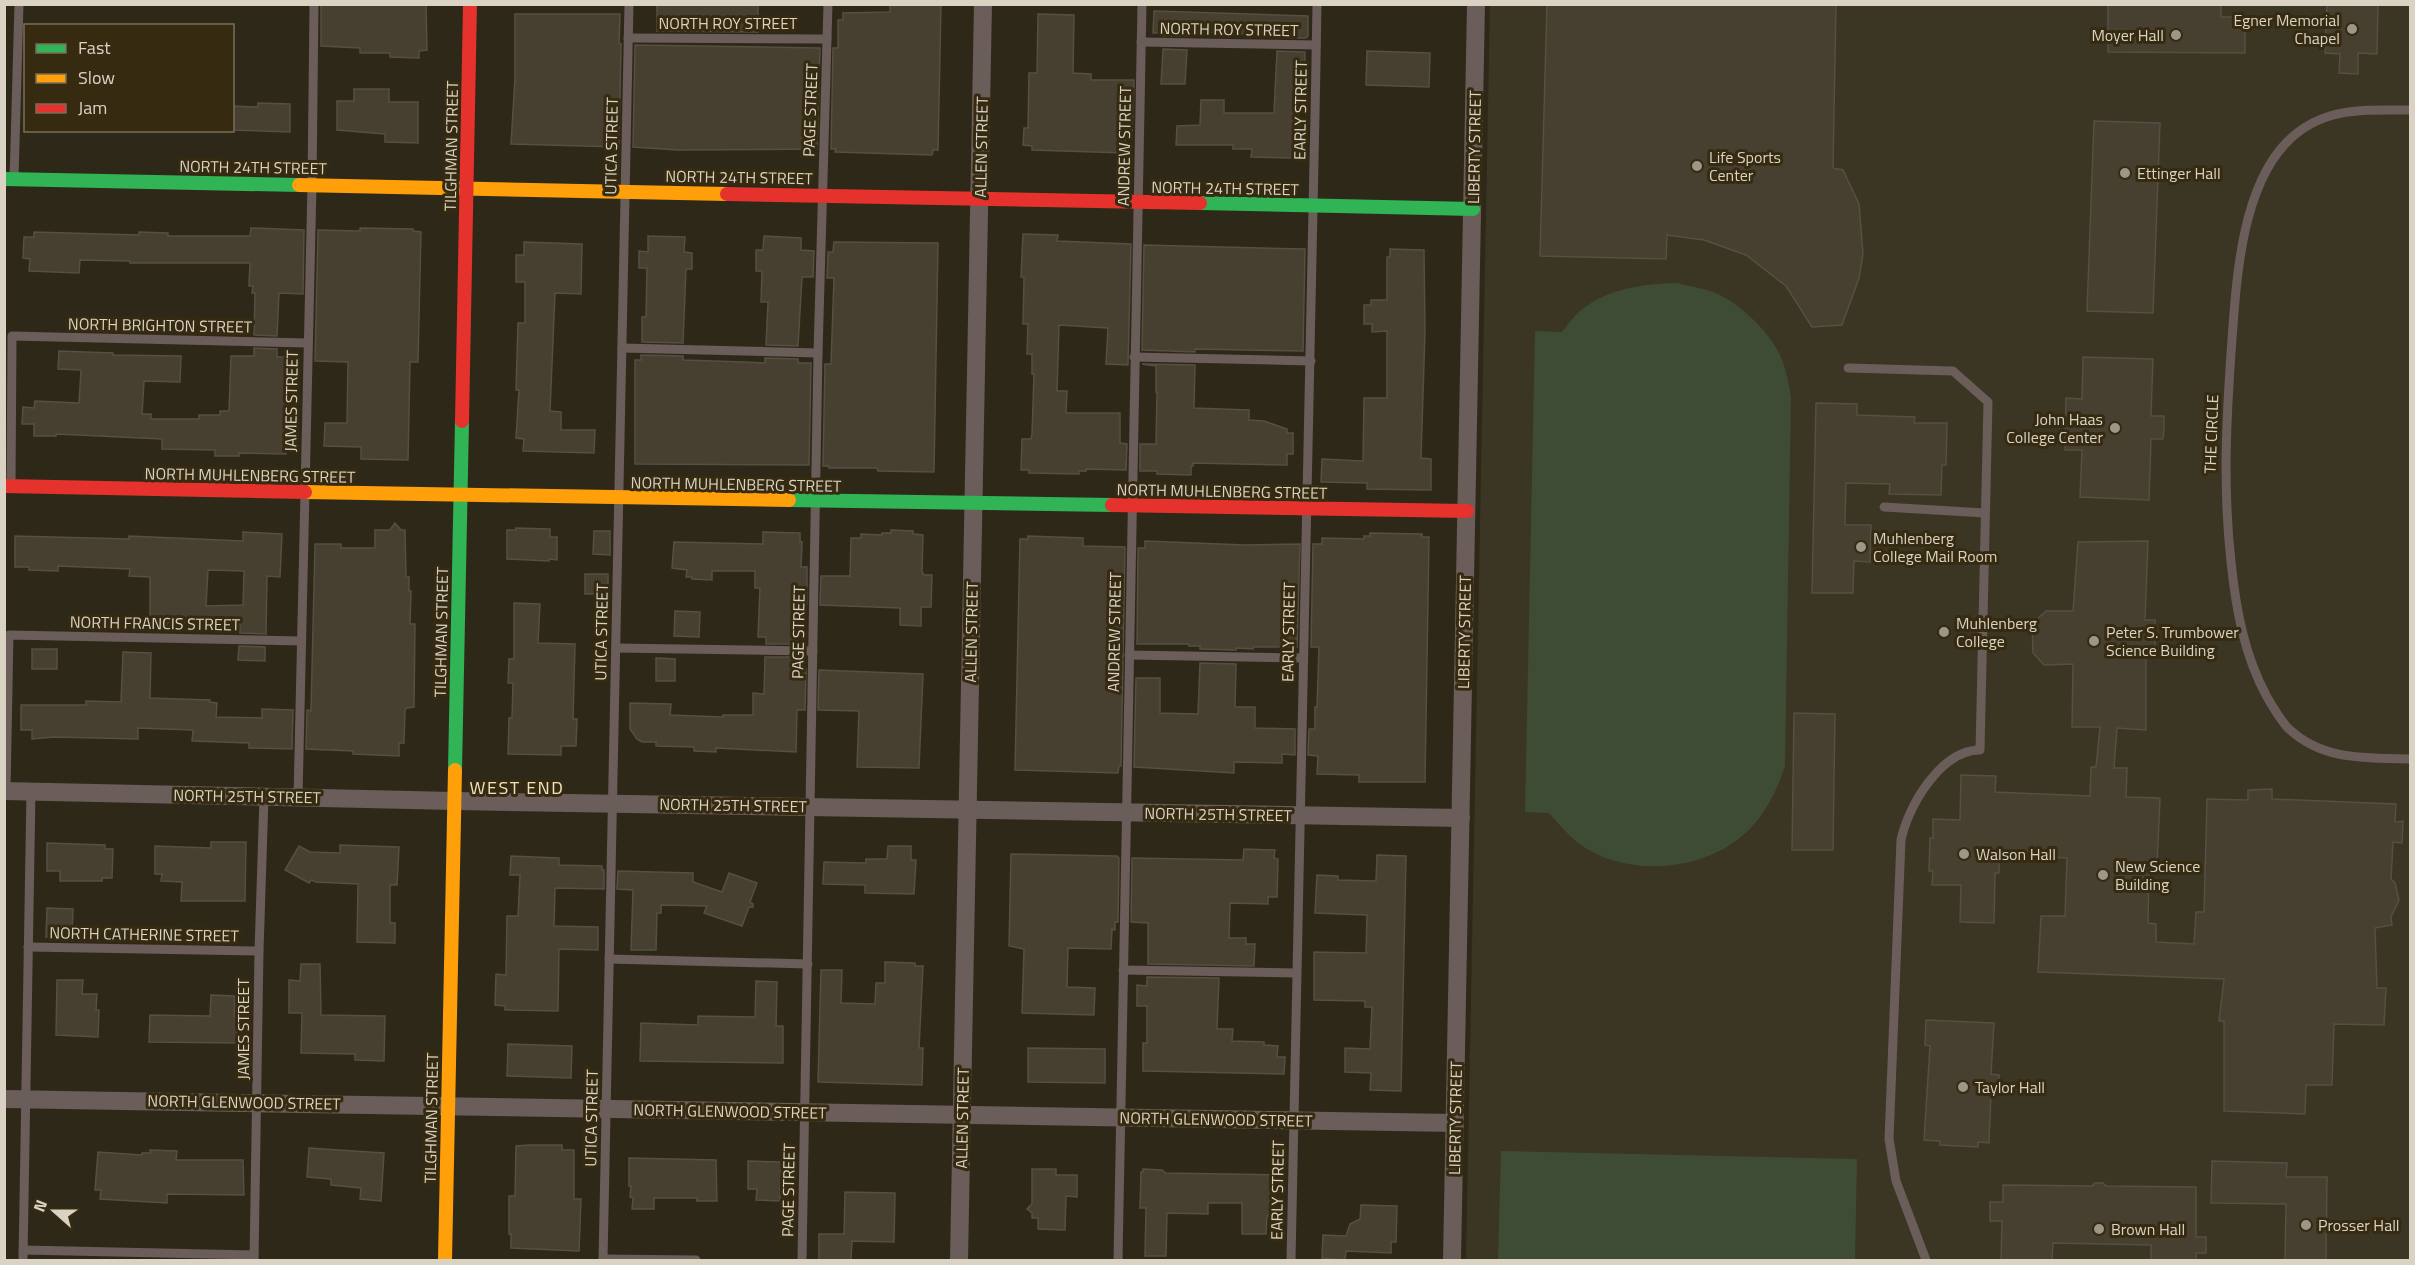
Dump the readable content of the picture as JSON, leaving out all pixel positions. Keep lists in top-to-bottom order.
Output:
{
  "streets": {
    "street": [
      "TILGHMAN STREET",
      "ALLEN STREET",
      "LIBERTY STREET",
      "NORTH 24TH STREET",
      "NORTH MUHLENBERG STREET",
      "NORTH 25TH STREET",
      "NORTH GLENWOOD STREET"
    ],
    "lane": [
      "NORTH ROY STREET",
      "PAGE STREET",
      "EARLY STREET",
      "UTICA STREET",
      "ANDREW STREET",
      "NORTH BRIGHTON STREET",
      "JAMES STREET",
      "THE CIRCLE",
      "NORTH FRANCIS STREET",
      "NORTH CATHERINE STREET"
    ]
  },
  "crossings": [
    ["NORTH ROY STREET", "PAGE STREET"],
    ["NORTH ROY STREET", "EARLY STREET"],
    ["NORTH ROY STREET", "UTICA STREET"],
    ["NORTH ROY STREET", "ANDREW STREET"],
    ["PAGE STREET", "NORTH 24TH STREET"],
    ["PAGE STREET", "NORTH MUHLENBERG STREET"],
    ["PAGE STREET", "NORTH 25TH STREET"],
    ["PAGE STREET", "NORTH GLENWOOD STREET"],
    ["EARLY STREET", "NORTH 24TH STREET"],
    ["EARLY STREET", "NORTH MUHLENBERG STREET"],
    ["EARLY STREET", "NORTH 25TH STREET"],
    ["EARLY STREET", "NORTH GLENWOOD STREET"],
    ["TILGHMAN STREET", "NORTH 24TH STREET"],
    ["TILGHMAN STREET", "NORTH MUHLENBERG STREET"],
    ["TILGHMAN STREET", "NORTH 25TH STREET"],
    ["TILGHMAN STREET", "NORTH GLENWOOD STREET"],
    ["UTICA STREET", "NORTH 24TH STREET"],
    ["UTICA STREET", "NORTH MUHLENBERG STREET"],
    ["UTICA STREET", "NORTH 25TH STREET"],
    ["UTICA STREET", "NORTH GLENWOOD STREET"],
    ["ANDREW STREET", "NORTH 24TH STREET"],
    ["ANDREW STREET", "NORTH MUHLENBERG STREET"],
    ["ANDREW STREET", "NORTH 25TH STREET"],
    ["ANDREW STREET", "NORTH GLENWOOD STREET"],
    ["ALLEN STREET", "NORTH 24TH STREET"],
    ["ALLEN STREET", "NORTH MUHLENBERG STREET"],
    ["ALLEN STREET", "NORTH 25TH STREET"],
    ["ALLEN STREET", "NORTH GLENWOOD STREET"],
    ["LIBERTY STREET", "NORTH 24TH STREET"],
    ["LIBERTY STREET", "NORTH MUHLENBERG STREET"],
    ["LIBERTY STREET", "NORTH 25TH STREET"],
    ["LIBERTY STREET", "NORTH GLENWOOD STREET"],
    ["NORTH 24TH STREET", "JAMES STREET"],
    ["NORTH BRIGHTON STREET", "JAMES STREET"],
    ["NORTH BRIGHTON STREET", "NORTH MUHLENBERG STREET"],
    ["JAMES STREET", "NORTH MUHLENBERG STREET"],
    ["JAMES STREET", "NORTH FRANCIS STREET"],
    ["JAMES STREET", "NORTH 25TH STREET"],
    ["JAMES STREET", "NORTH CATHERINE STREET"],
    ["JAMES STREET", "NORTH GLENWOOD STREET"],
    ["NORTH FRANCIS STREET", "NORTH 25TH STREET"]
  ],
  "districts": ["WEST END"],
  "places": [
    "Egner Memorial Chapel",
    "Moyer Hall",
    "Life Sports Center",
    "Ettinger Hall",
    "John Haas College Center",
    "Muhlenberg College Mail Room",
    "Muhlenberg College",
    "Peter S. Trumbower Science Building",
    "Walson Hall",
    "New Science Building",
    "Taylor Hall",
    "Prosser Hall",
    "Brown Hall"
  ],
  "legend": ["Fast", "Slow", "Jam"],
  "north": "left"
}
